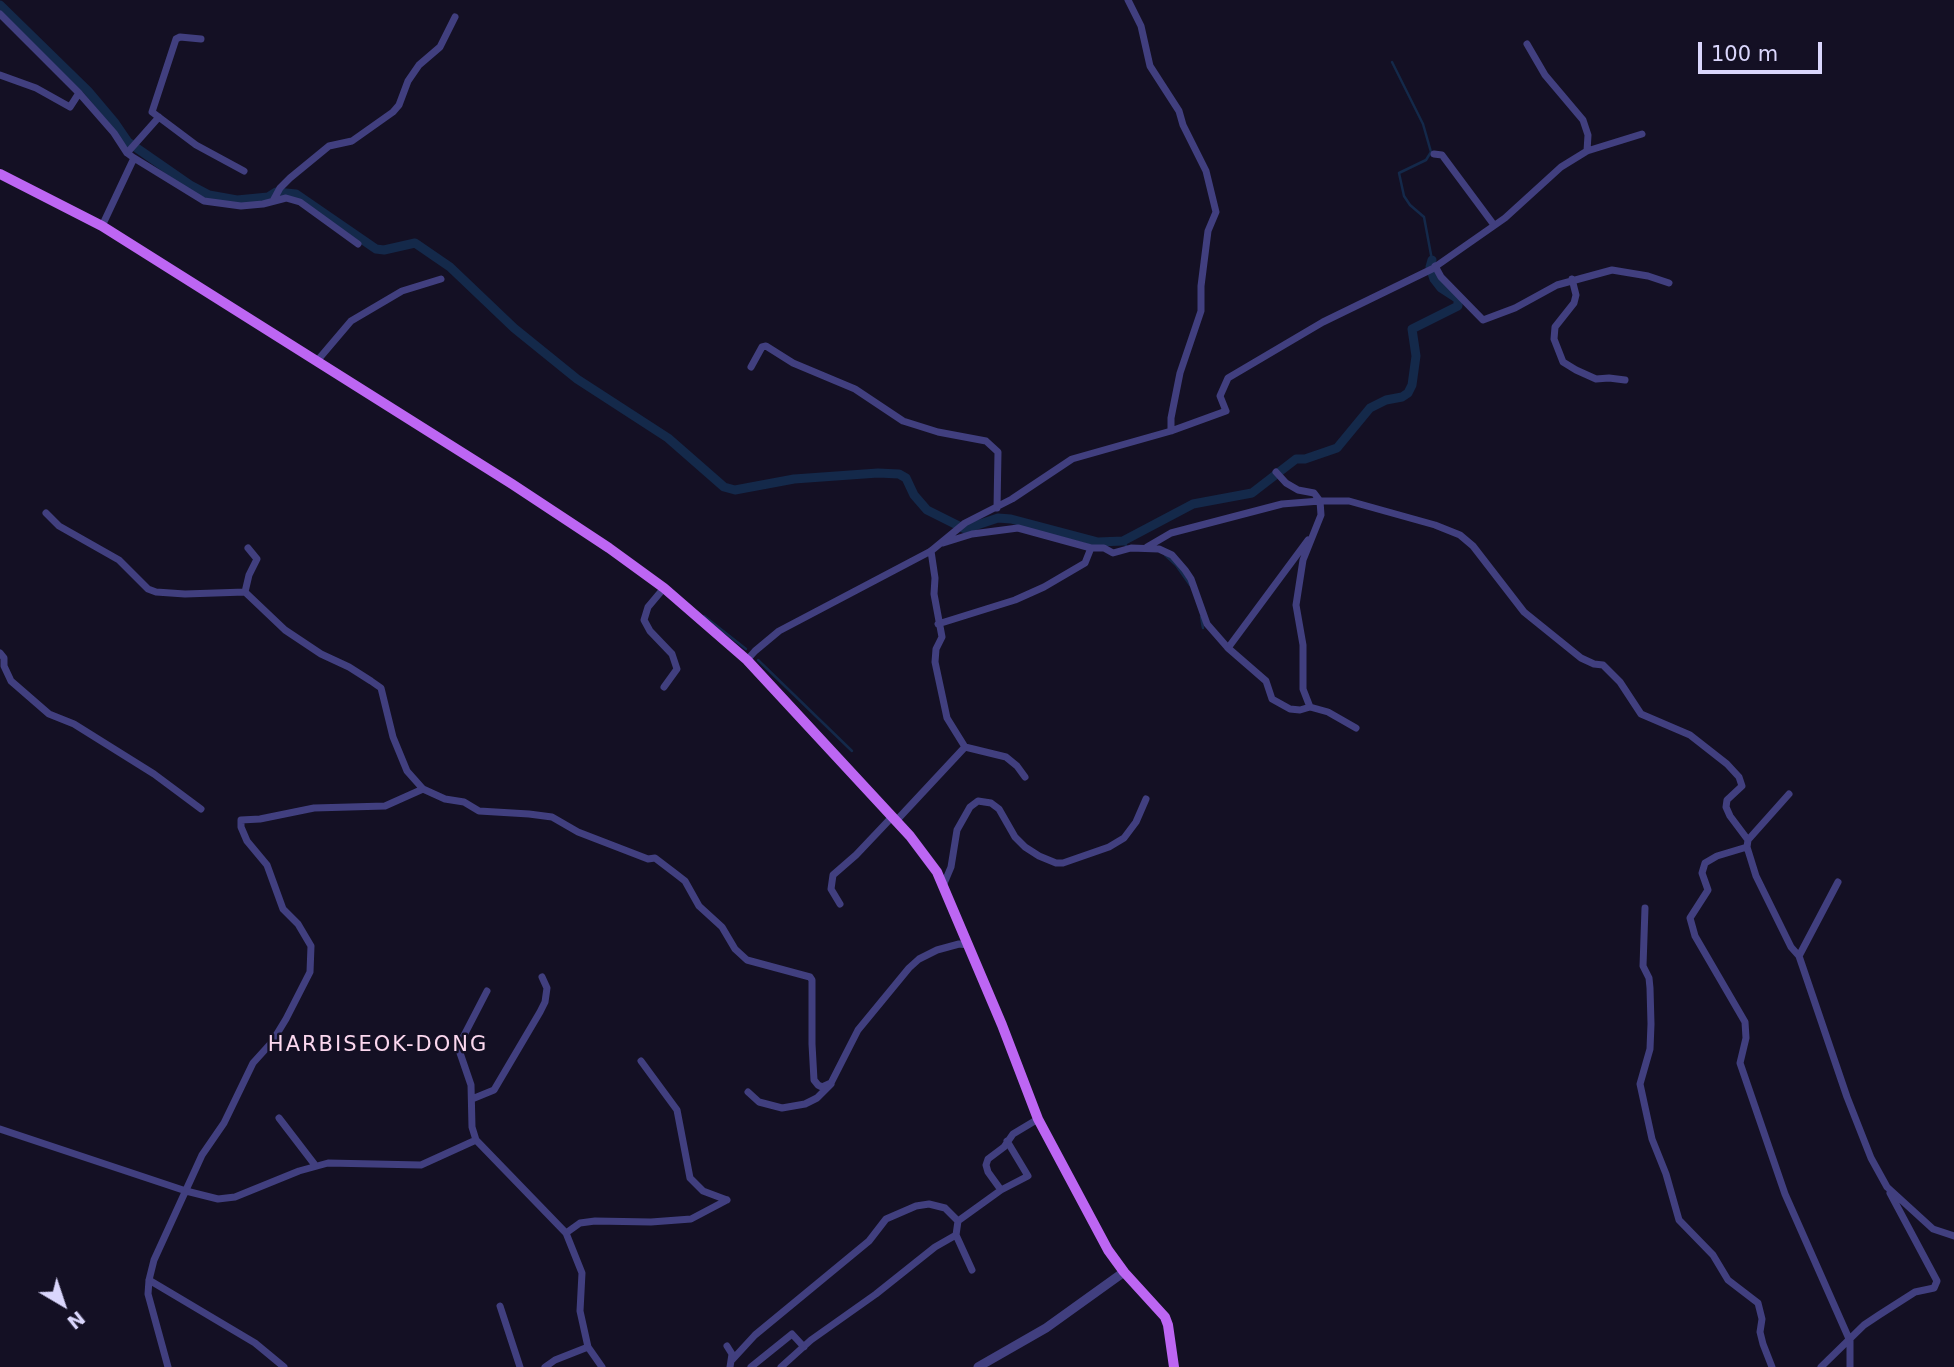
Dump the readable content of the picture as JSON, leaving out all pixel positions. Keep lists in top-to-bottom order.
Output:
{
  "districts": ["HARBISEOK-DONG"],
  "scale_bar": "100 m",
  "north": "bottom right"
}
